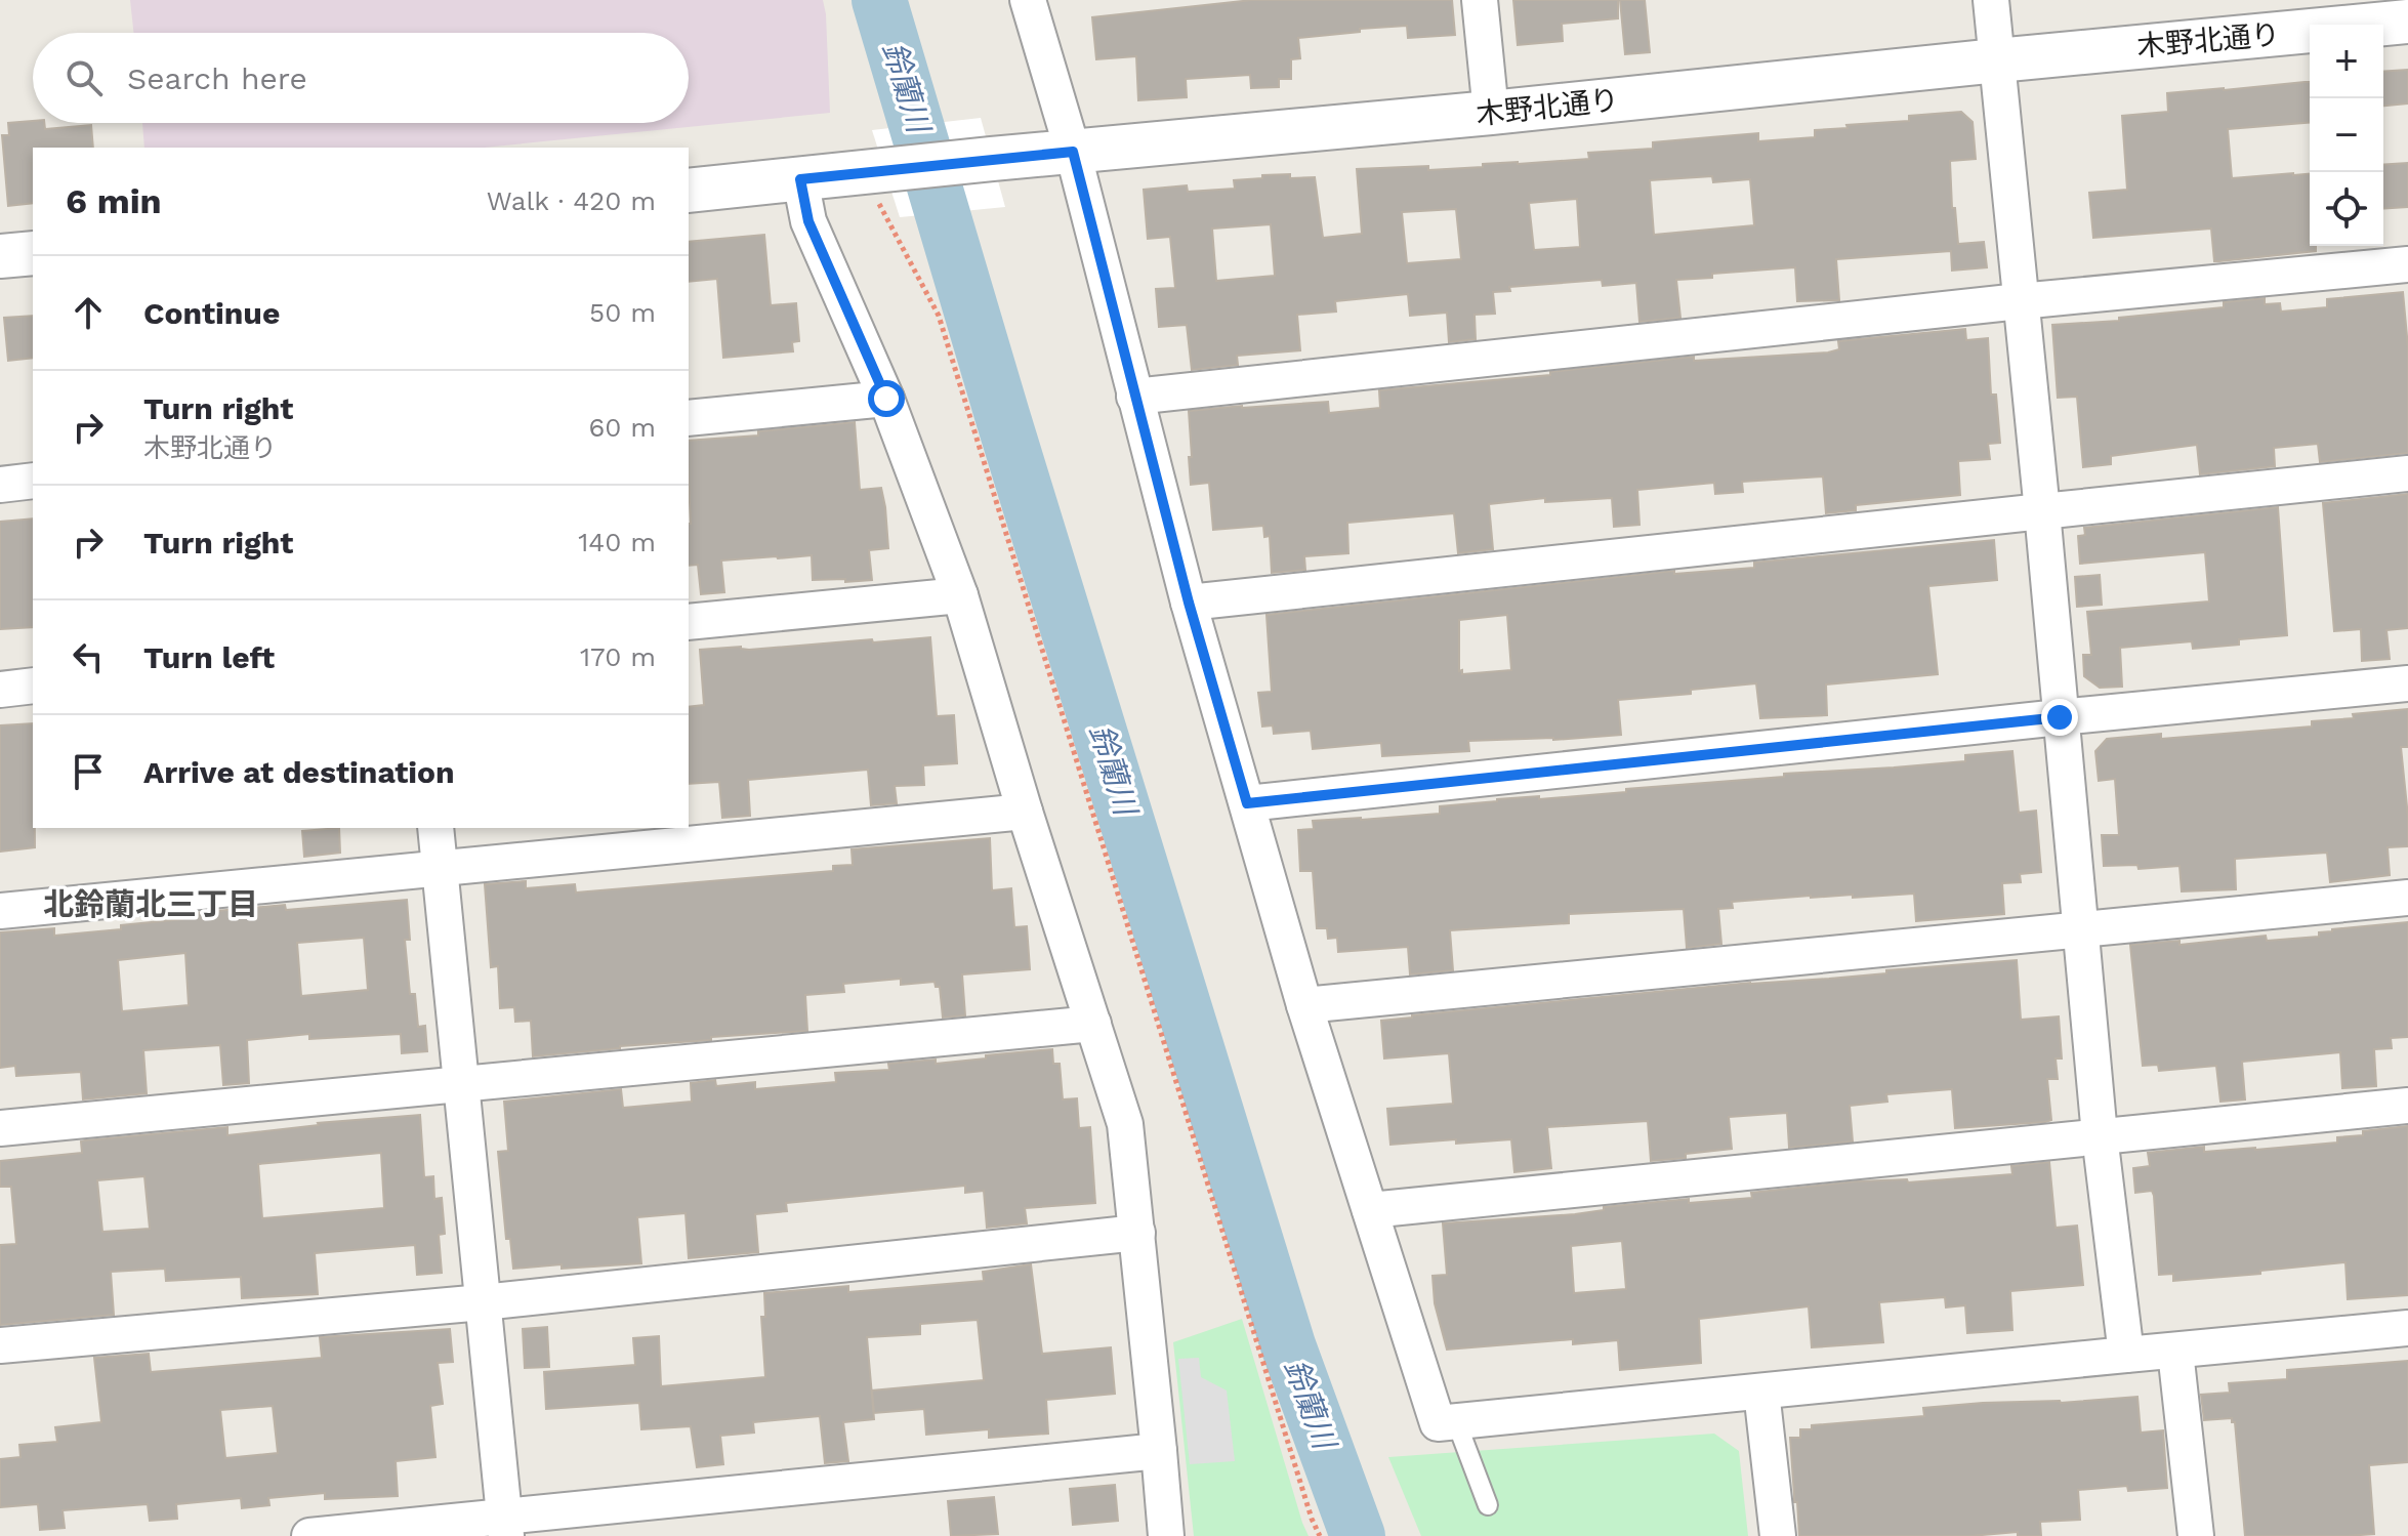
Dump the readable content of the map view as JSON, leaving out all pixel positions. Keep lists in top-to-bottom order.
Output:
{
  "streets": {
    "street": ["木野北通り"]
  },
  "districts": ["北鈴蘭北三丁目"],
  "water": ["鈴蘭川"],
  "page": {
    "map_buttons": ["+", "−"],
    "search": "Search here",
    "heading": ["6 min", "Walk · 420 m"],
    "list": [
      ["Continue", "50 m"],
      ["Turn right", "木野北通り", "60 m"],
      ["Turn right", "140 m"],
      ["Turn left", "170 m"],
      "Arrive at destination"
    ]
  }
}
